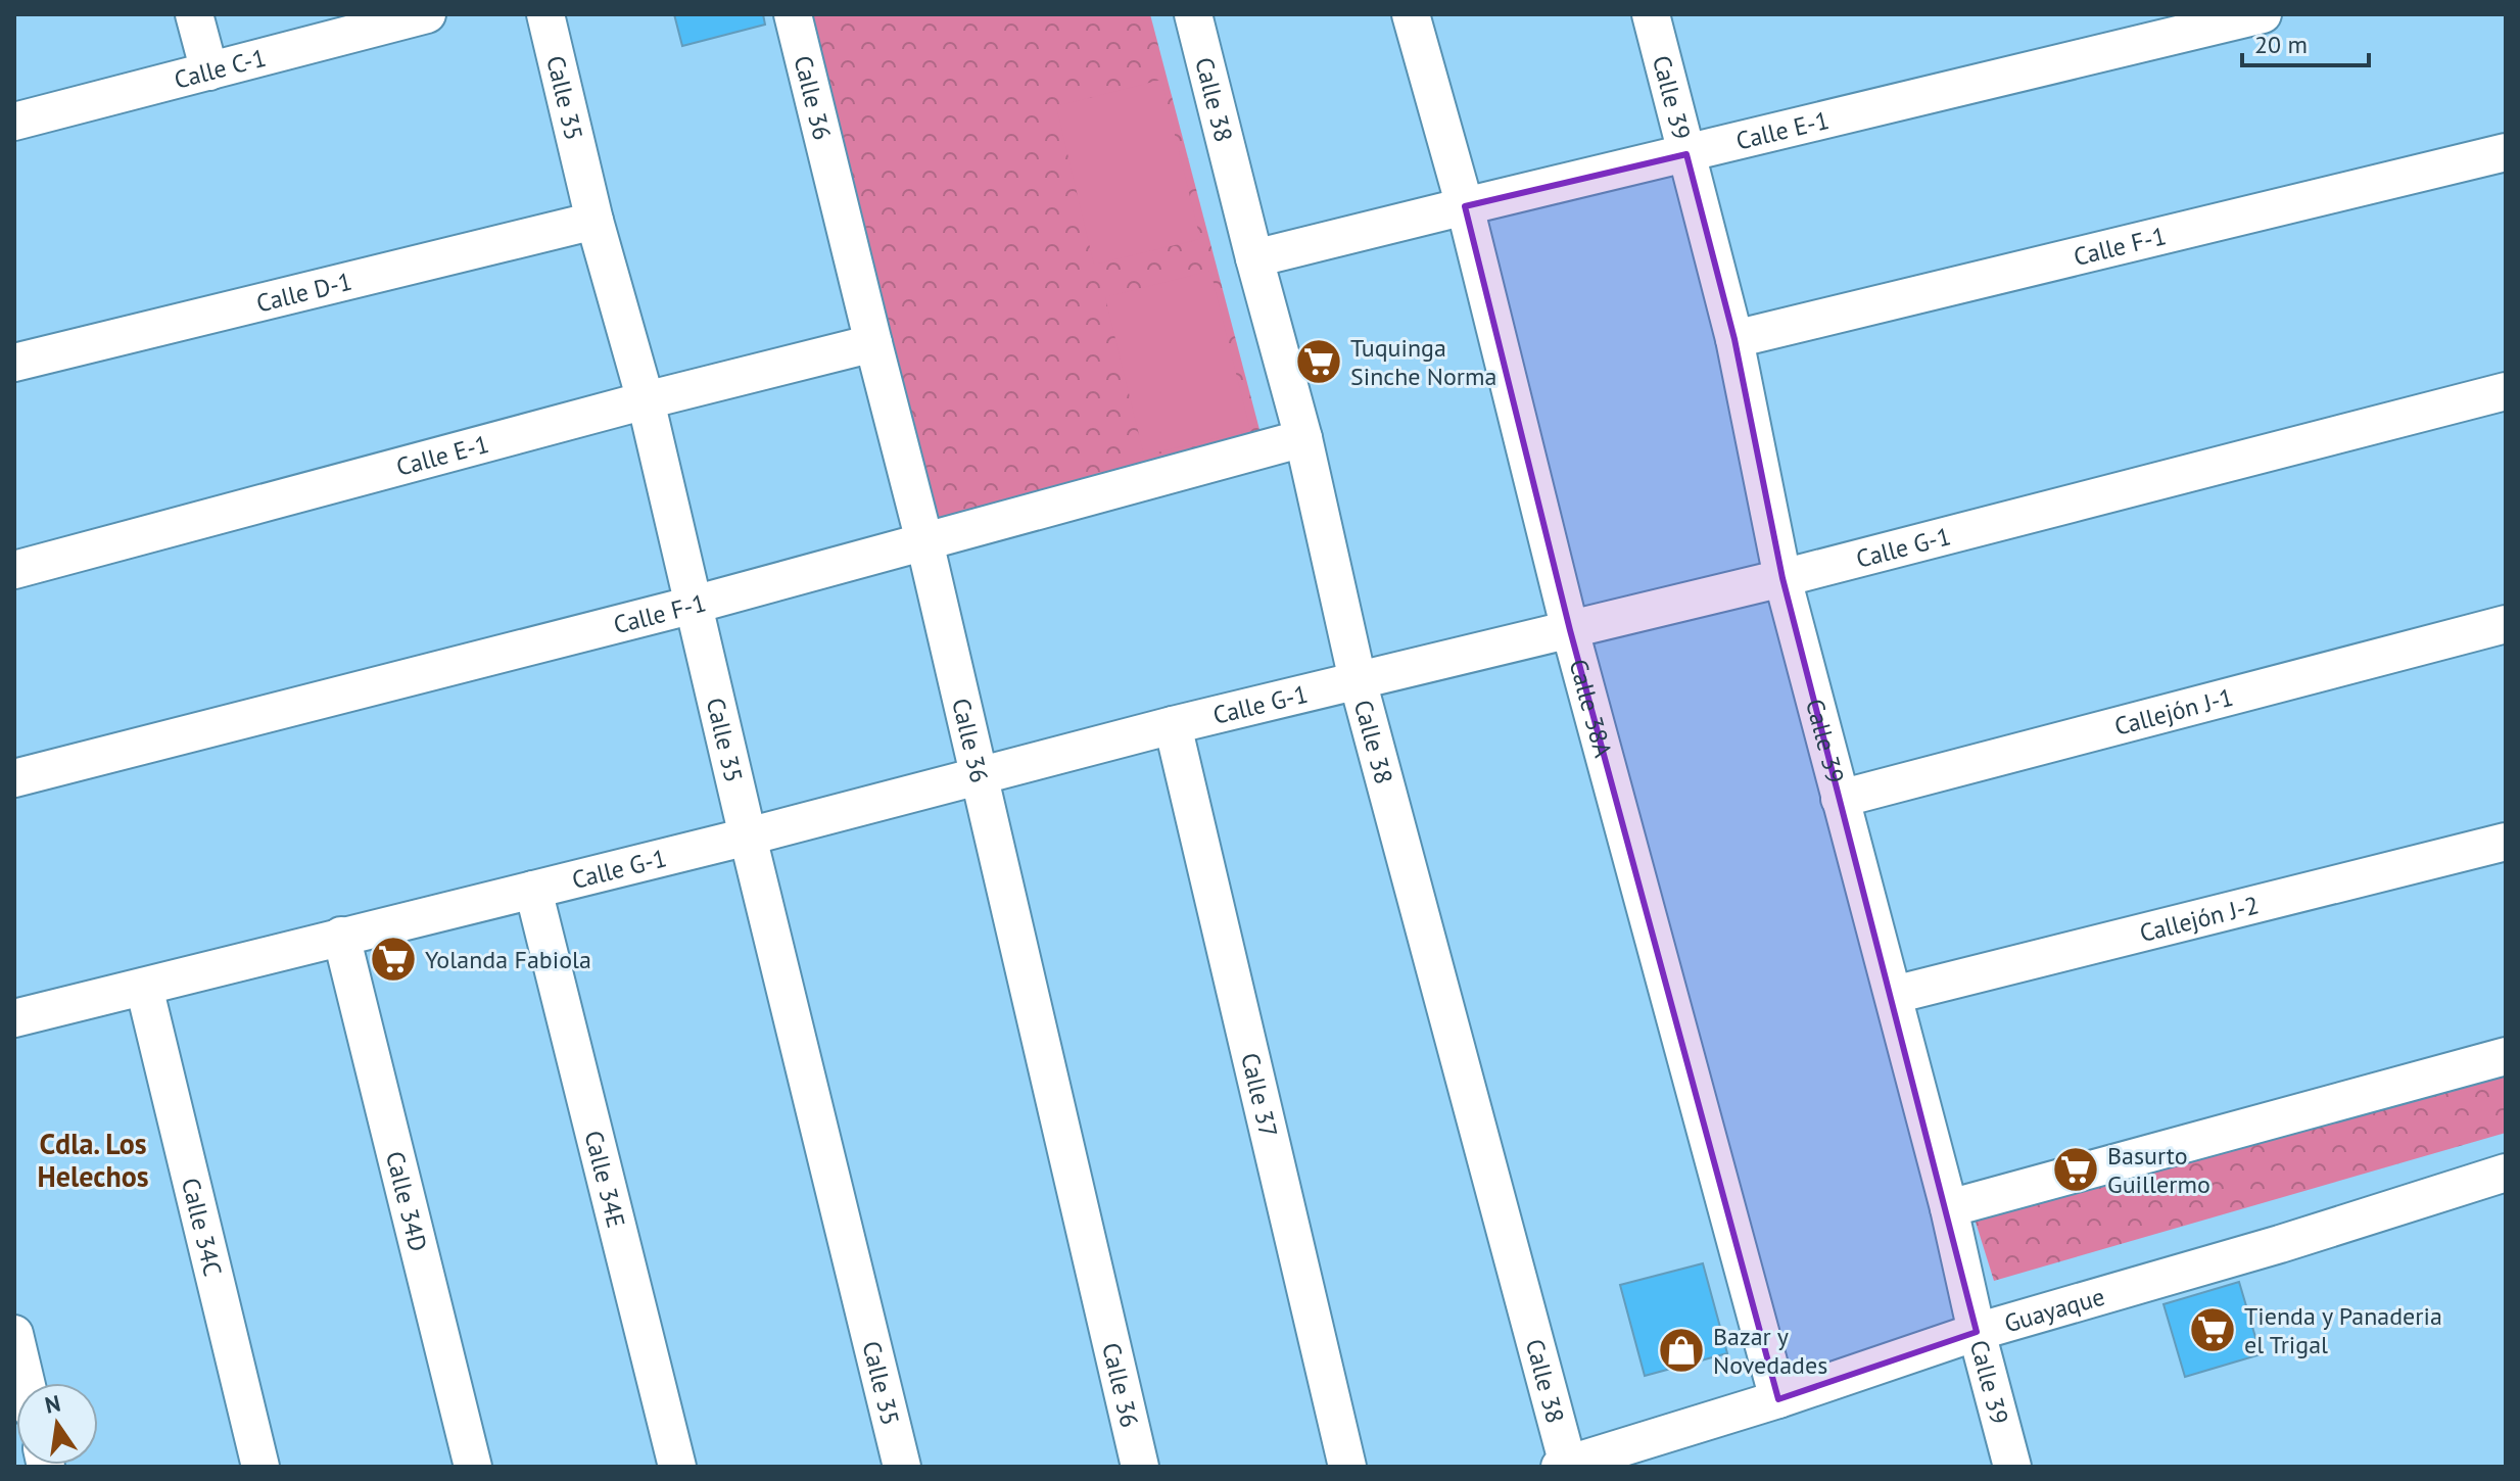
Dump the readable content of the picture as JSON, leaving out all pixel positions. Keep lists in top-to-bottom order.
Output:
{
  "streets": {
    "street": [
      "Calle C-1",
      "Calle 36",
      "Calle 35",
      "Calle 39",
      "Calle 38",
      "Calle E-1",
      "Calle F-1",
      "Calle D-1",
      "Calle G-1",
      "Calle 38A",
      "Callejón J-1",
      "Callejón J-2",
      "Calle 37",
      "Calle 34E",
      "Calle 34D",
      "Calle 34C",
      "Guayaque"
    ]
  },
  "crossings": [
    ["Calle 36", "Calle E-1"],
    ["Calle 36", "Calle F-1"],
    ["Calle 36", "Calle G-1"],
    ["Calle 35", "Calle E-1"],
    ["Calle 35", "Calle F-1"],
    ["Calle 35", "Calle D-1"],
    ["Calle 35", "Calle G-1"],
    ["Calle 39", "Calle E-1"],
    ["Calle 39", "Calle F-1"],
    ["Calle 39", "Calle G-1"],
    ["Calle 39", "Callejón J-1"],
    ["Calle 39", "Callejón J-2"],
    ["Calle 39", "Guayaque"],
    ["Calle 38", "Calle E-1"],
    ["Calle 38", "Calle F-1"],
    ["Calle 38", "Calle G-1"],
    ["Calle 38", "Guayaque"],
    ["Calle E-1", "Calle 38A"],
    ["Calle G-1", "Calle 38A"],
    ["Calle G-1", "Calle 37"],
    ["Calle G-1", "Calle 34E"],
    ["Calle G-1", "Calle 34D"],
    ["Calle G-1", "Calle 34C"],
    ["Calle 38A", "Guayaque"]
  ],
  "districts": ["Cdla. Los Helechos"],
  "places": {
    "supermarket": [
      "Tuquinga Sinche Norma",
      "Yolanda Fabiola",
      "Basurto Guillermo",
      "Tienda y Panaderia el Trigal"
    ],
    "shop": ["Bazar y Novedades"]
  },
  "scale_bar": "20 m",
  "north": "top"
}
